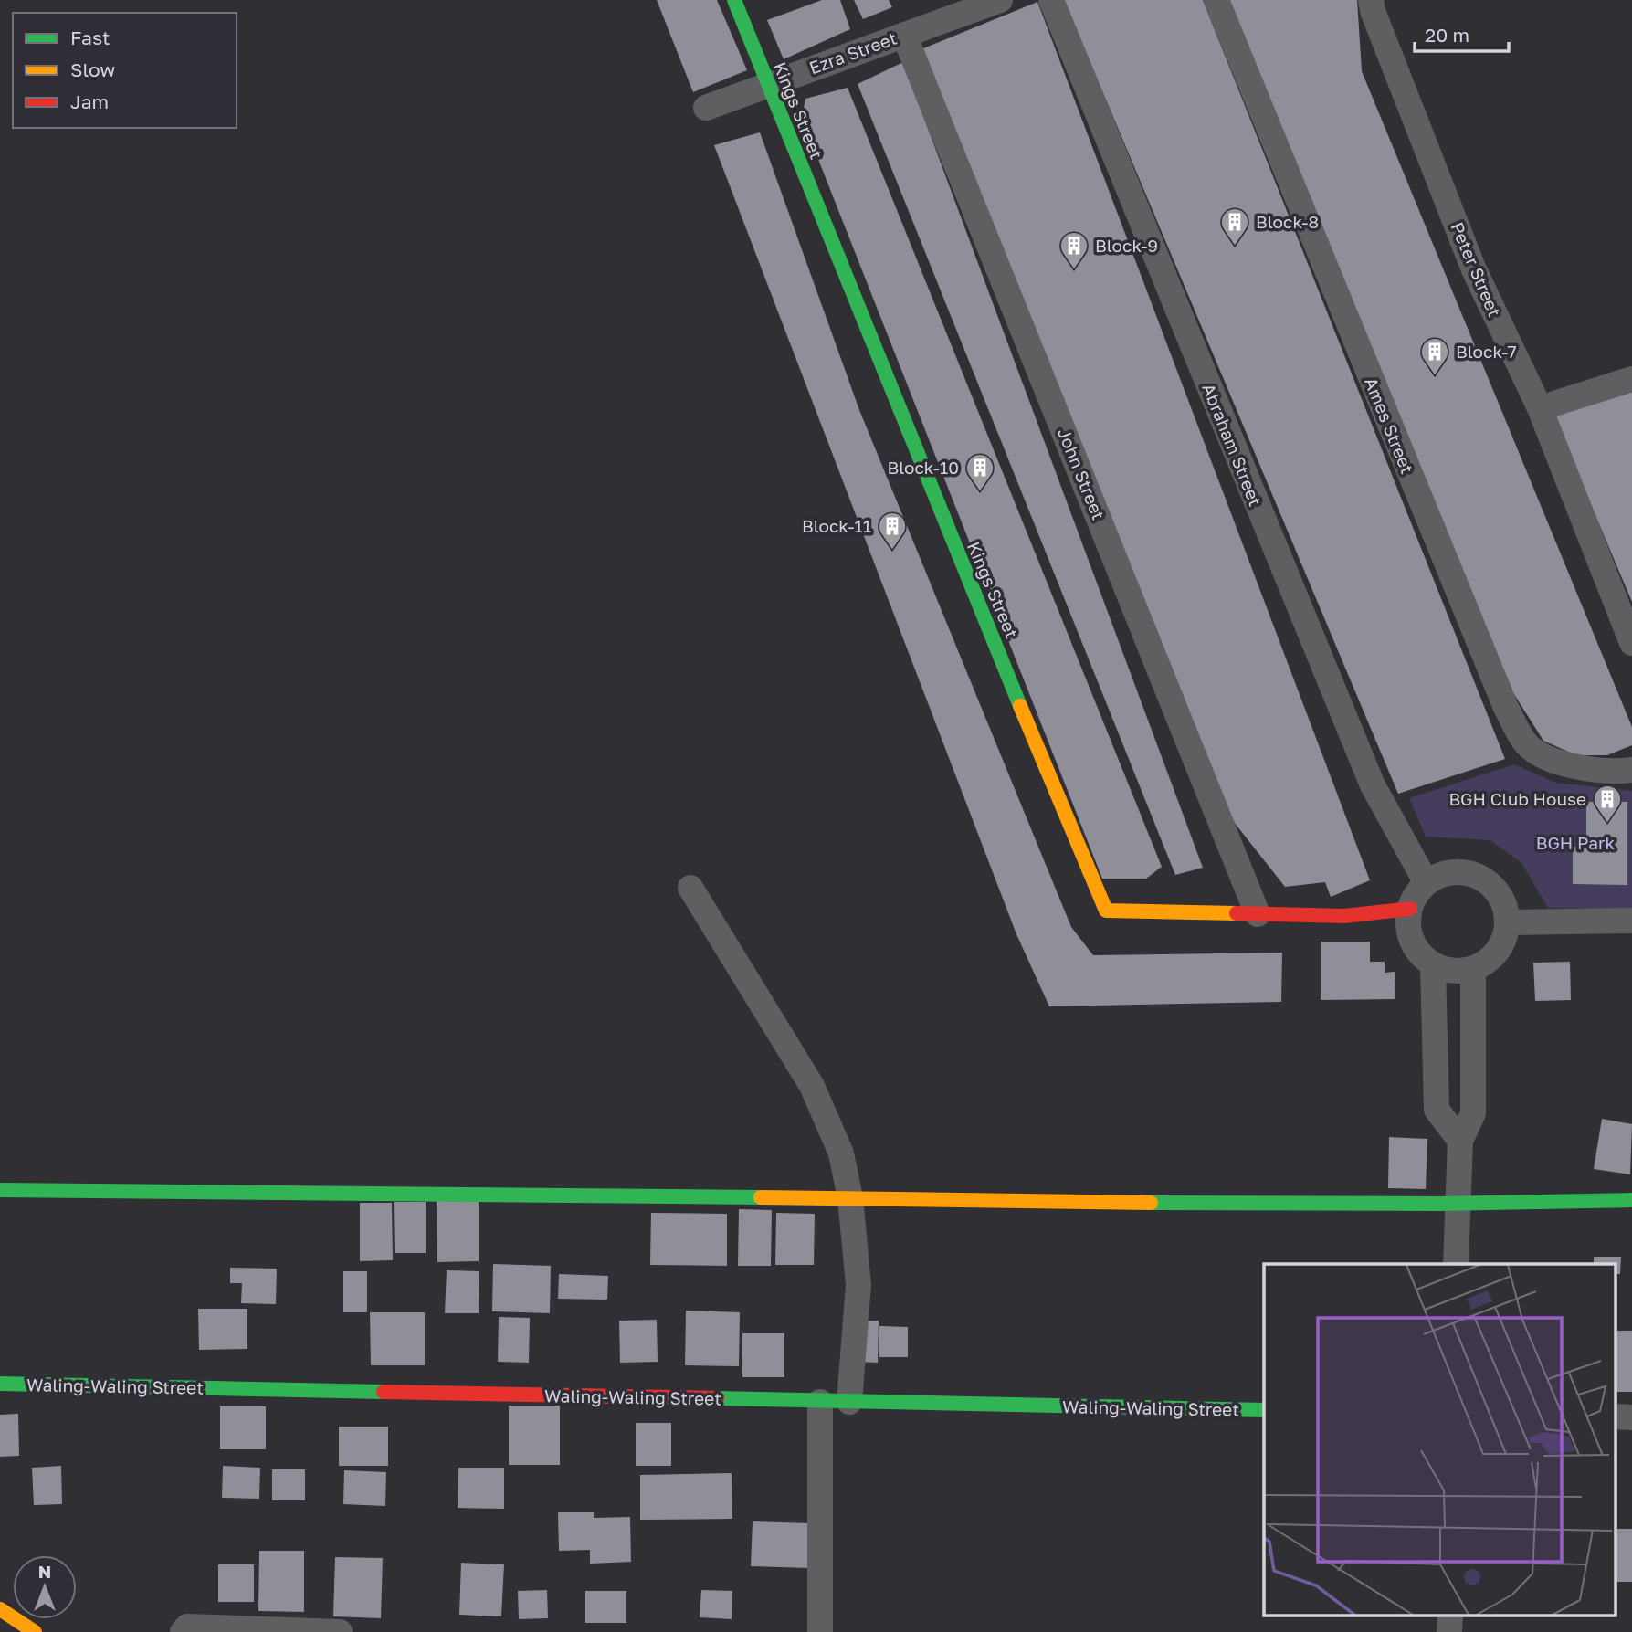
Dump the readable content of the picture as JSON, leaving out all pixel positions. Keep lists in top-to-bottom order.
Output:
{
  "streets": {
    "street": [
      "Ezra Street",
      "Kings Street",
      "Peter Street",
      "Ames Street",
      "Abraham Street",
      "John Street",
      "Waling-Waling Street"
    ]
  },
  "crossings": [
    ["Ezra Street", "Kings Street"],
    ["Ezra Street", "John Street"],
    ["Kings Street", "Abraham Street"],
    ["Kings Street", "John Street"]
  ],
  "parks": ["BGH Park"],
  "places": {
    "building": [
      "Block-8",
      "Block-9",
      "Block-7",
      "Block-10",
      "Block-11",
      "BGH Club House"
    ]
  },
  "legend": ["Fast", "Slow", "Jam"],
  "scale_bar": "20 m",
  "north": "top"
}
